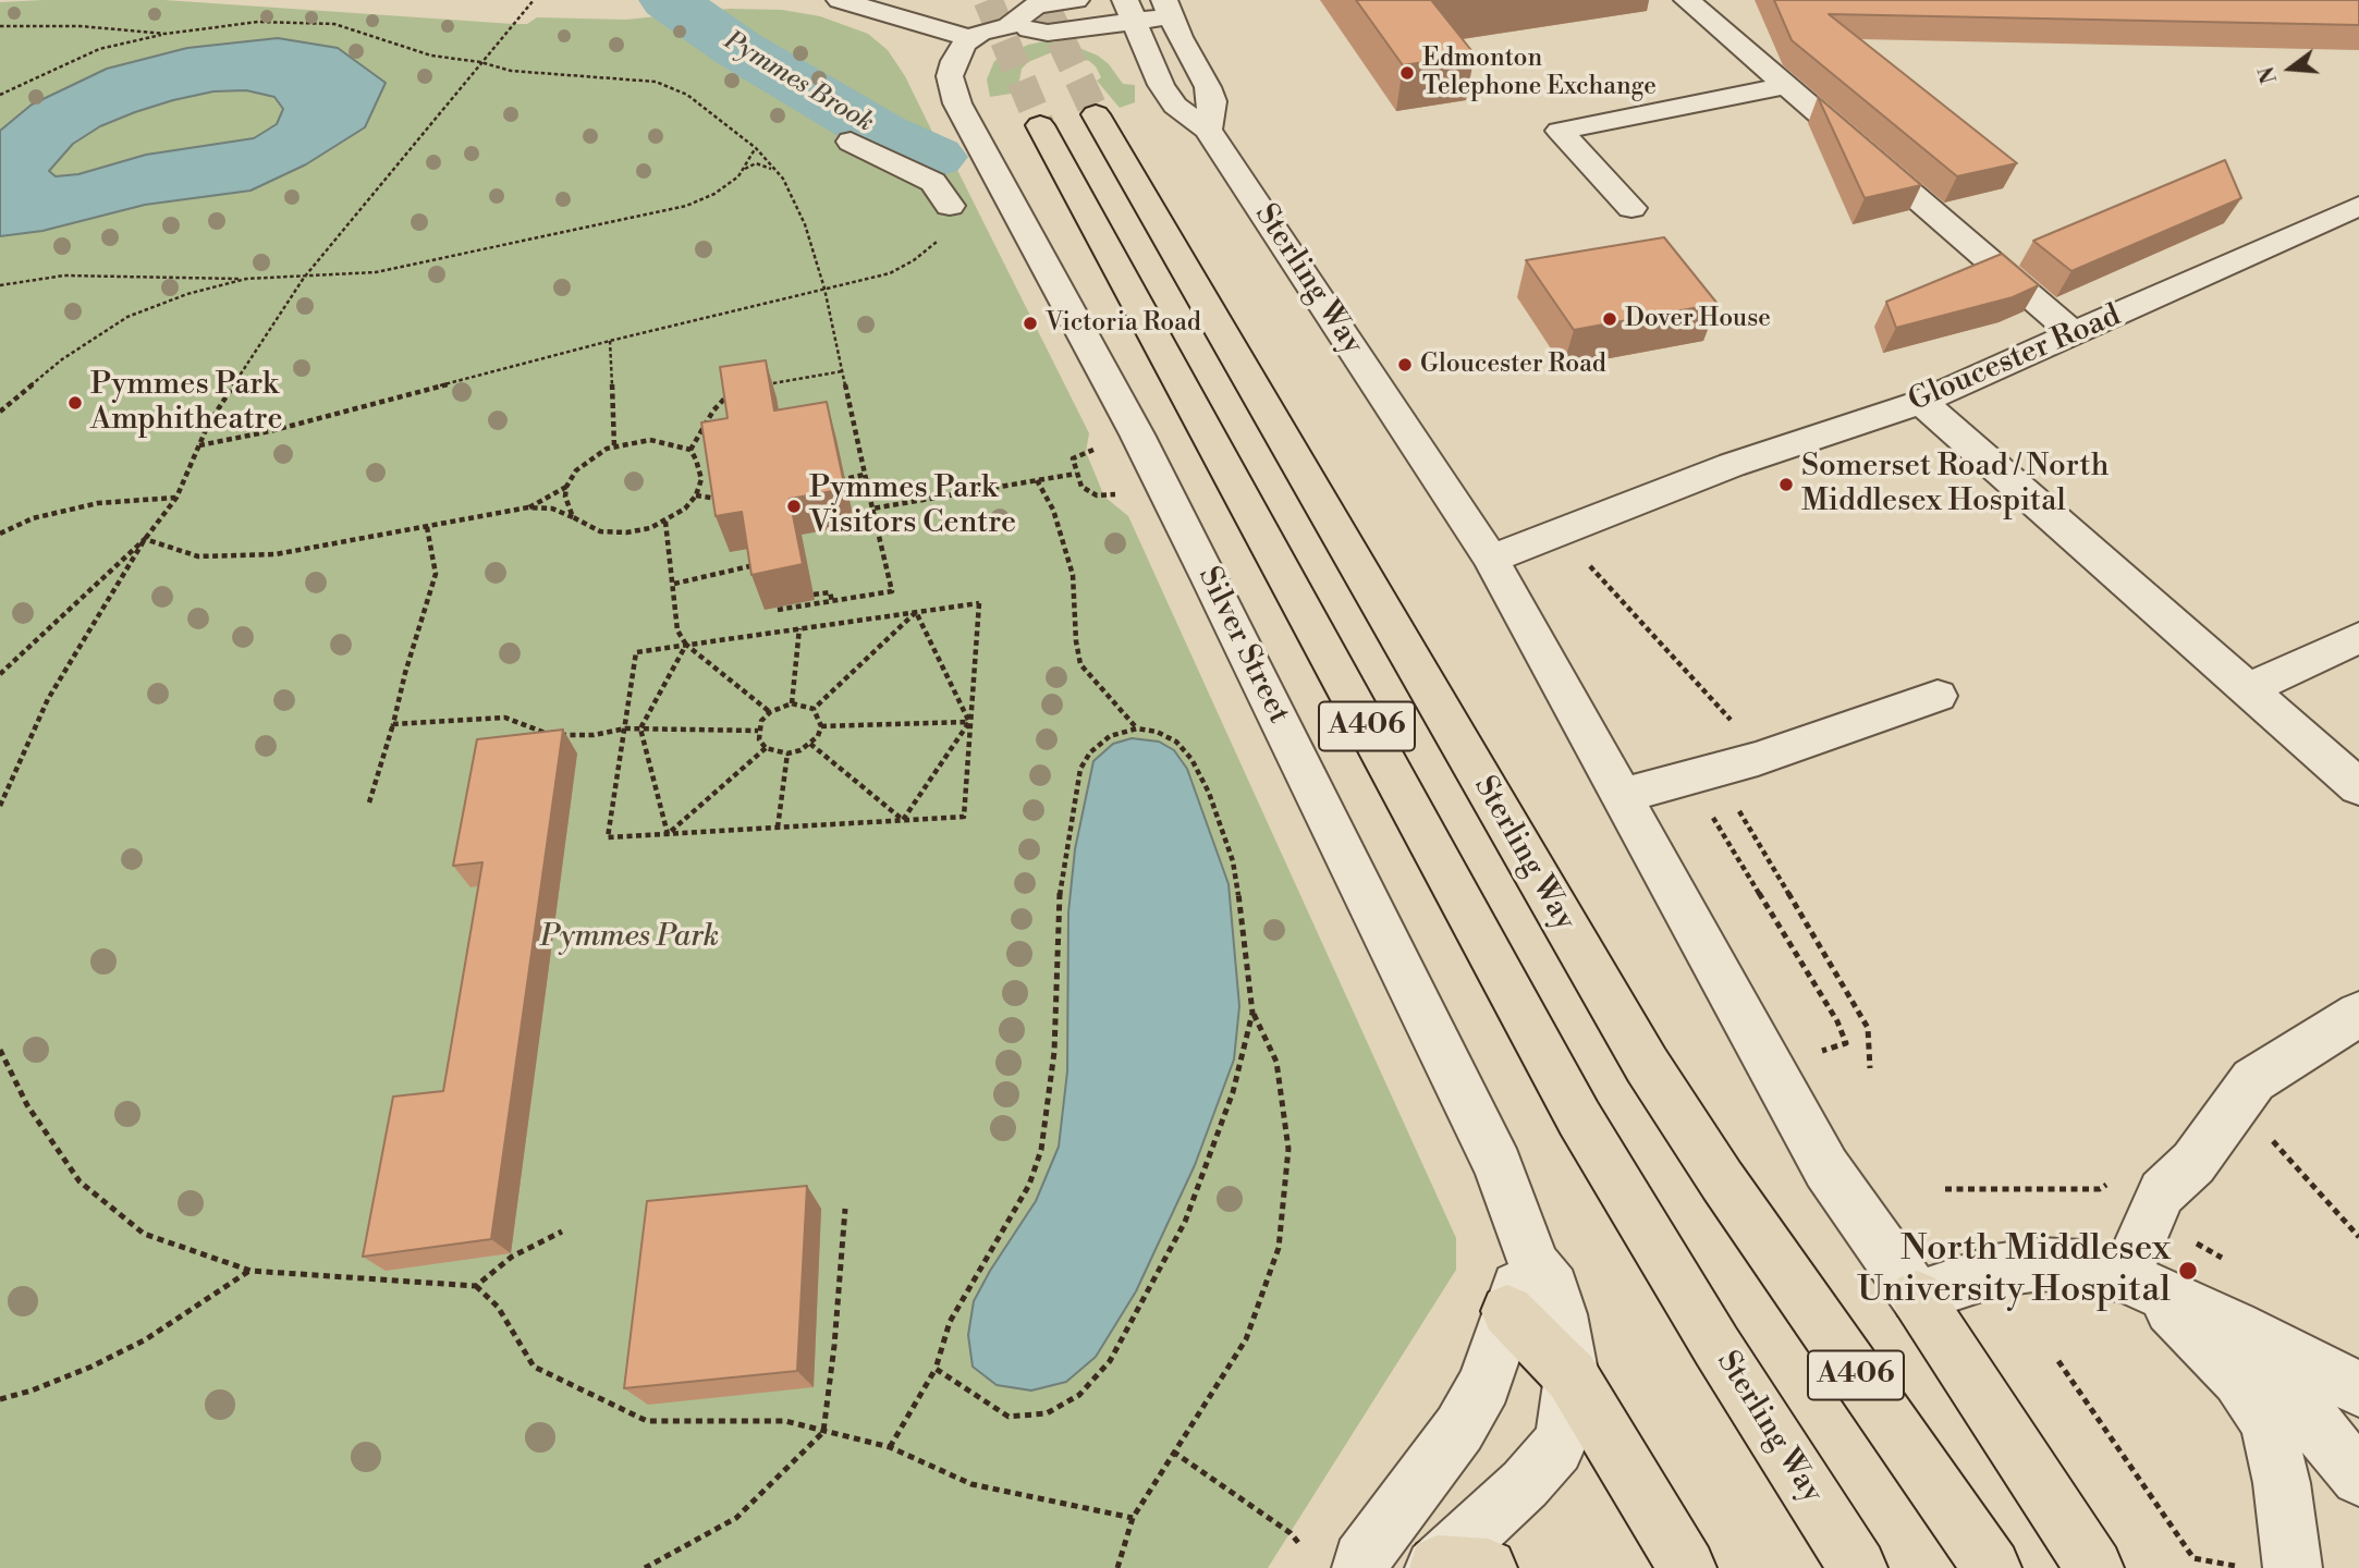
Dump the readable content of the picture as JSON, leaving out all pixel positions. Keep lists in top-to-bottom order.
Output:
{
  "streets": {
    "highway": ["Sterling Way", "A406"],
    "street": ["Gloucester Road", "Silver Street"]
  },
  "crossings": [
    ["Sterling Way", "Gloucester Road"],
    ["Sterling Way", "A406"]
  ],
  "water": ["Pymmes Brook"],
  "parks": ["Pymmes Park"],
  "places": [
    "Edmonton Telephone Exchange",
    "Dover House",
    "Victoria Road",
    "Gloucester Road",
    "Pymmes Park Amphitheatre",
    "Somerset Road / North Middlesex Hospital",
    "Pymmes Park Visitors Centre",
    "North Middlesex University Hospital"
  ],
  "north": "left"
}
